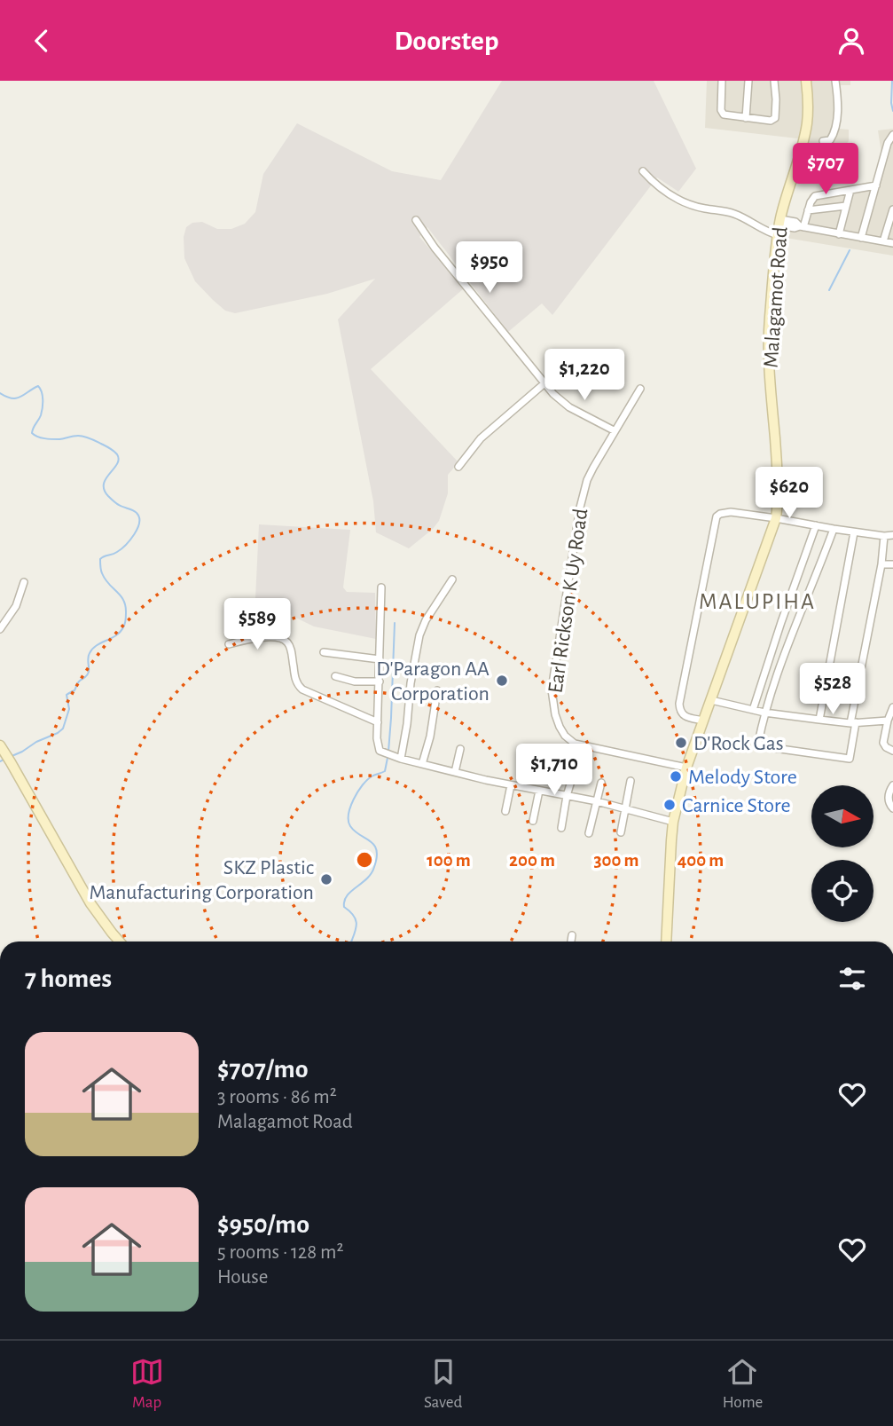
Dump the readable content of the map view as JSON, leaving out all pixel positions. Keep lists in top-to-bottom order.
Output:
{
  "streets": {
    "street": ["Malagamot Road", "Earl Rickson K Uy Road"]
  },
  "crossings": [
    ["Malagamot Road", "Earl Rickson K Uy Road"]
  ],
  "districts": ["MALUPIHA"],
  "places": [
    "D'Paragon AA Corporation",
    "D'Rock Gas",
    "Melody Store",
    "Carnice Store",
    "SKZ Plastic Manufacturing Corporation"
  ],
  "north": "right",
  "page": {
    "header": "Doorstep",
    "price": [
      "$707",
      "$950",
      "$1,220",
      "$620",
      "$589",
      "$528",
      "$1,710"
    ],
    "heading": "7 homes",
    "list": [
      {
        "name": "$707/mo",
        "note": "3 rooms · 86 m² · Malagamot Road"
      },
      {
        "name": "$950/mo",
        "note": "5 rooms · 128 m² · House"
      }
    ],
    "tabs": ["Map", "Saved", "Home"]
  },
  "rings": [
    "100 m",
    "200 m",
    "300 m",
    "400 m"
  ]
}
